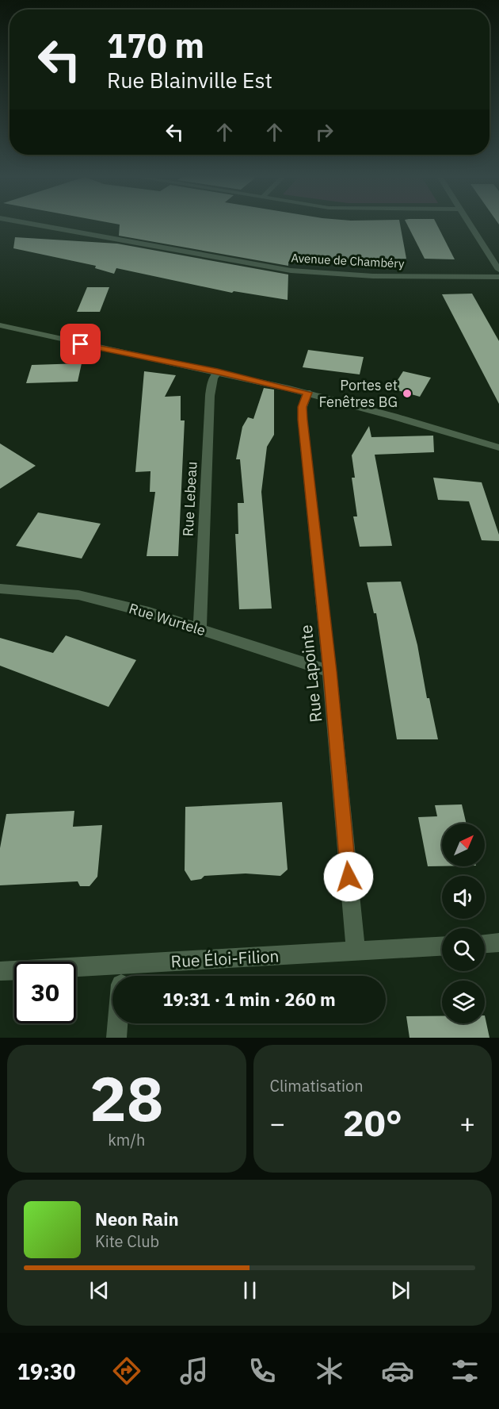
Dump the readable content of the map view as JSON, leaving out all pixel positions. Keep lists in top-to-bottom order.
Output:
{
  "streets": {
    "street": [
      "Avenue de Chambéry",
      "Rue Lebeau",
      "Rue Wurtele",
      "Rue Lapointe",
      "Rue Éloi-Filion"
    ]
  },
  "crossings": [
    ["Rue Lebeau", "Rue Wurtele"],
    ["Rue Wurtele", "Rue Lapointe"],
    ["Rue Lapointe", "Rue Éloi-Filion"]
  ],
  "places": ["Portes et Fenêtres BG"],
  "north": "top right",
  "page": {
    "turn": ["170 m", "Rue Blainville Est"],
    "limit": "30",
    "trip": "19:31 · 1 min · 260 m",
    "tile": [
      ["28", "km/h"],
      "Climatisation"
    ],
    "heat": ["−", "20°", "+"],
    "song": ["Neon Rain", "Kite Club"],
    "tabs": "19:30"
  }
}
